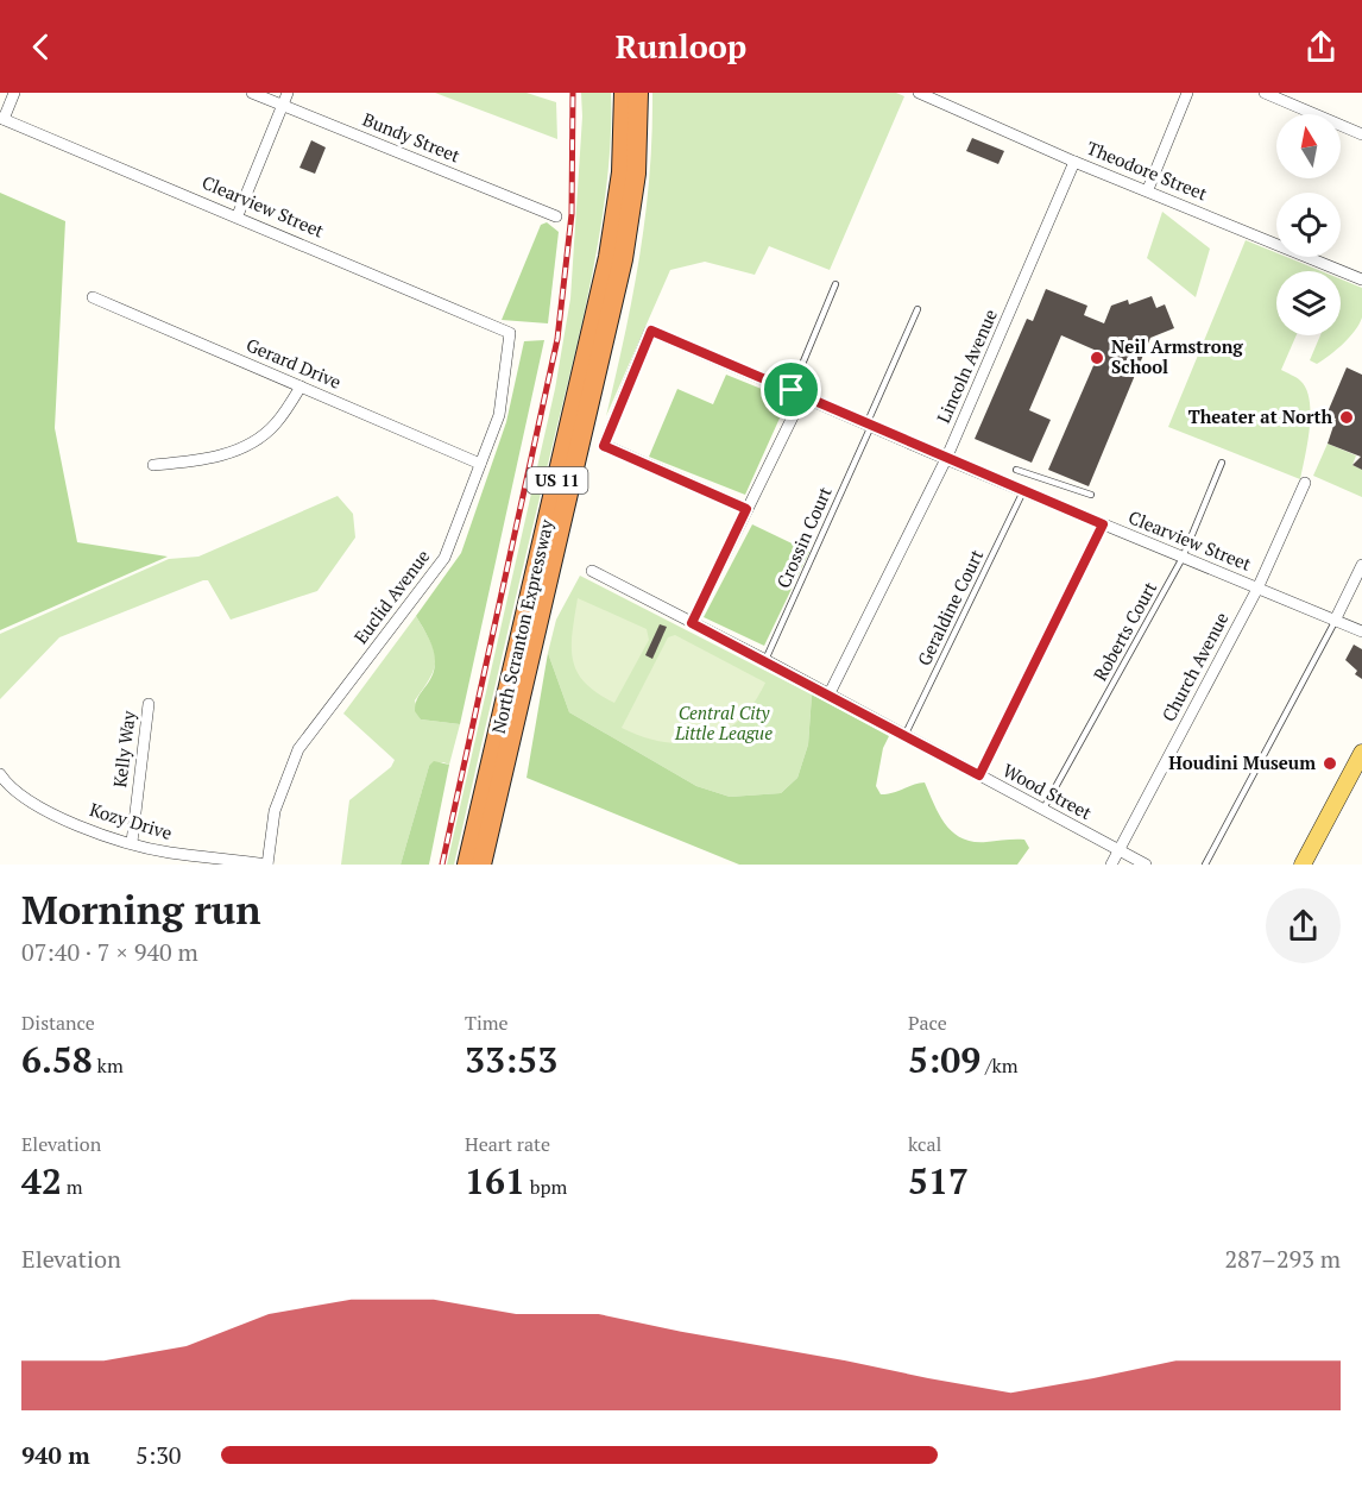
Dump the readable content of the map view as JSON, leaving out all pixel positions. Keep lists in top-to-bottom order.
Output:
{
  "streets": {
    "highway": ["US 11", "North Scranton Expressway"],
    "street": [
      "Bundy Street",
      "Theodore Street",
      "Clearview Street",
      "Gerard Drive",
      "Lincoln Avenue",
      "Euclid Avenue",
      "Church Avenue",
      "Kelly Way",
      "Wood Street",
      "Kozy Drive"
    ],
    "lane": ["Crossin Court", "Geraldine Court", "Roberts Court"]
  },
  "crossings": [
    ["Theodore Street", "Lincoln Avenue"],
    ["Clearview Street", "Lincoln Avenue"],
    ["Clearview Street", "Crossin Court"],
    ["Clearview Street", "Euclid Avenue"],
    ["Clearview Street", "Geraldine Court"],
    ["Clearview Street", "Roberts Court"],
    ["Clearview Street", "Church Avenue"],
    ["Gerard Drive", "Euclid Avenue"],
    ["Lincoln Avenue", "Wood Street"],
    ["Crossin Court", "Wood Street"],
    ["Euclid Avenue", "Kozy Drive"],
    ["Geraldine Court", "Wood Street"],
    ["Roberts Court", "Wood Street"],
    ["Church Avenue", "Wood Street"],
    ["Kelly Way", "Kozy Drive"]
  ],
  "parks": ["Central City Little League"],
  "places": ["Neil Armstrong School", "Theater at North", "Houdini Museum"],
  "north": "top",
  "page": {
    "header": "Runloop",
    "heading": ["Morning run", "07:40 · 7 × 940 m"],
    "stats": [
      ["Distance", "6.58 km"],
      ["Time", "33:53"],
      ["Pace", "5:09 /km"],
      ["Elevation", "42 m"],
      ["Heart rate", "161 bpm"],
      ["kcal", "517"]
    ],
    "chart": ["Elevation", "287–293 m"],
    "list": [
      {
        "name": "940 m",
        "note": "5:30"
      }
    ]
  }
}
